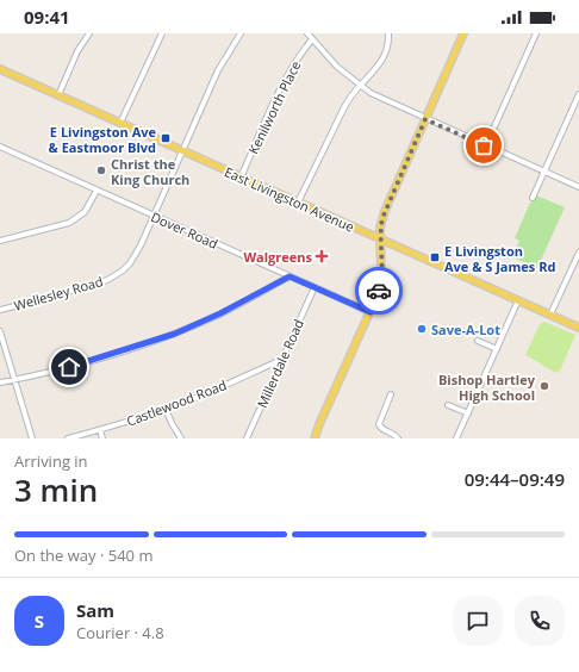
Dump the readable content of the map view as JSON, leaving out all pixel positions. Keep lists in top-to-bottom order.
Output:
{
  "streets": {
    "main road": ["East Livingston Avenue"],
    "street": [
      "Kenilworth Place",
      "Dover Road",
      "Wellesley Road",
      "Millerdale Road",
      "Castlewood Road"
    ]
  },
  "crossings": [
    ["Kenilworth Place", "East Livingston Avenue"],
    ["East Livingston Avenue", "Wellesley Road"],
    ["Dover Road", "Wellesley Road"],
    ["Dover Road", "Millerdale Road"],
    ["Millerdale Road", "Castlewood Road"]
  ],
  "places": {
    "transit": ["E Livingston Ave & Eastmoor Blvd", "E Livingston Ave & S James Rd"],
    "other": ["Christ the King Church", "Save-A-Lot", "Bishop Hartley High School"],
    "health": ["Walgreens"]
  },
  "page": {
    "status": "09:41",
    "heading": ["3 min", "Arriving in", "09:44–09:49"],
    "panel": ["Sam", "Courier · 4.8"],
    "bar": "On the way · 540 m",
    "round": "S"
  }
}
